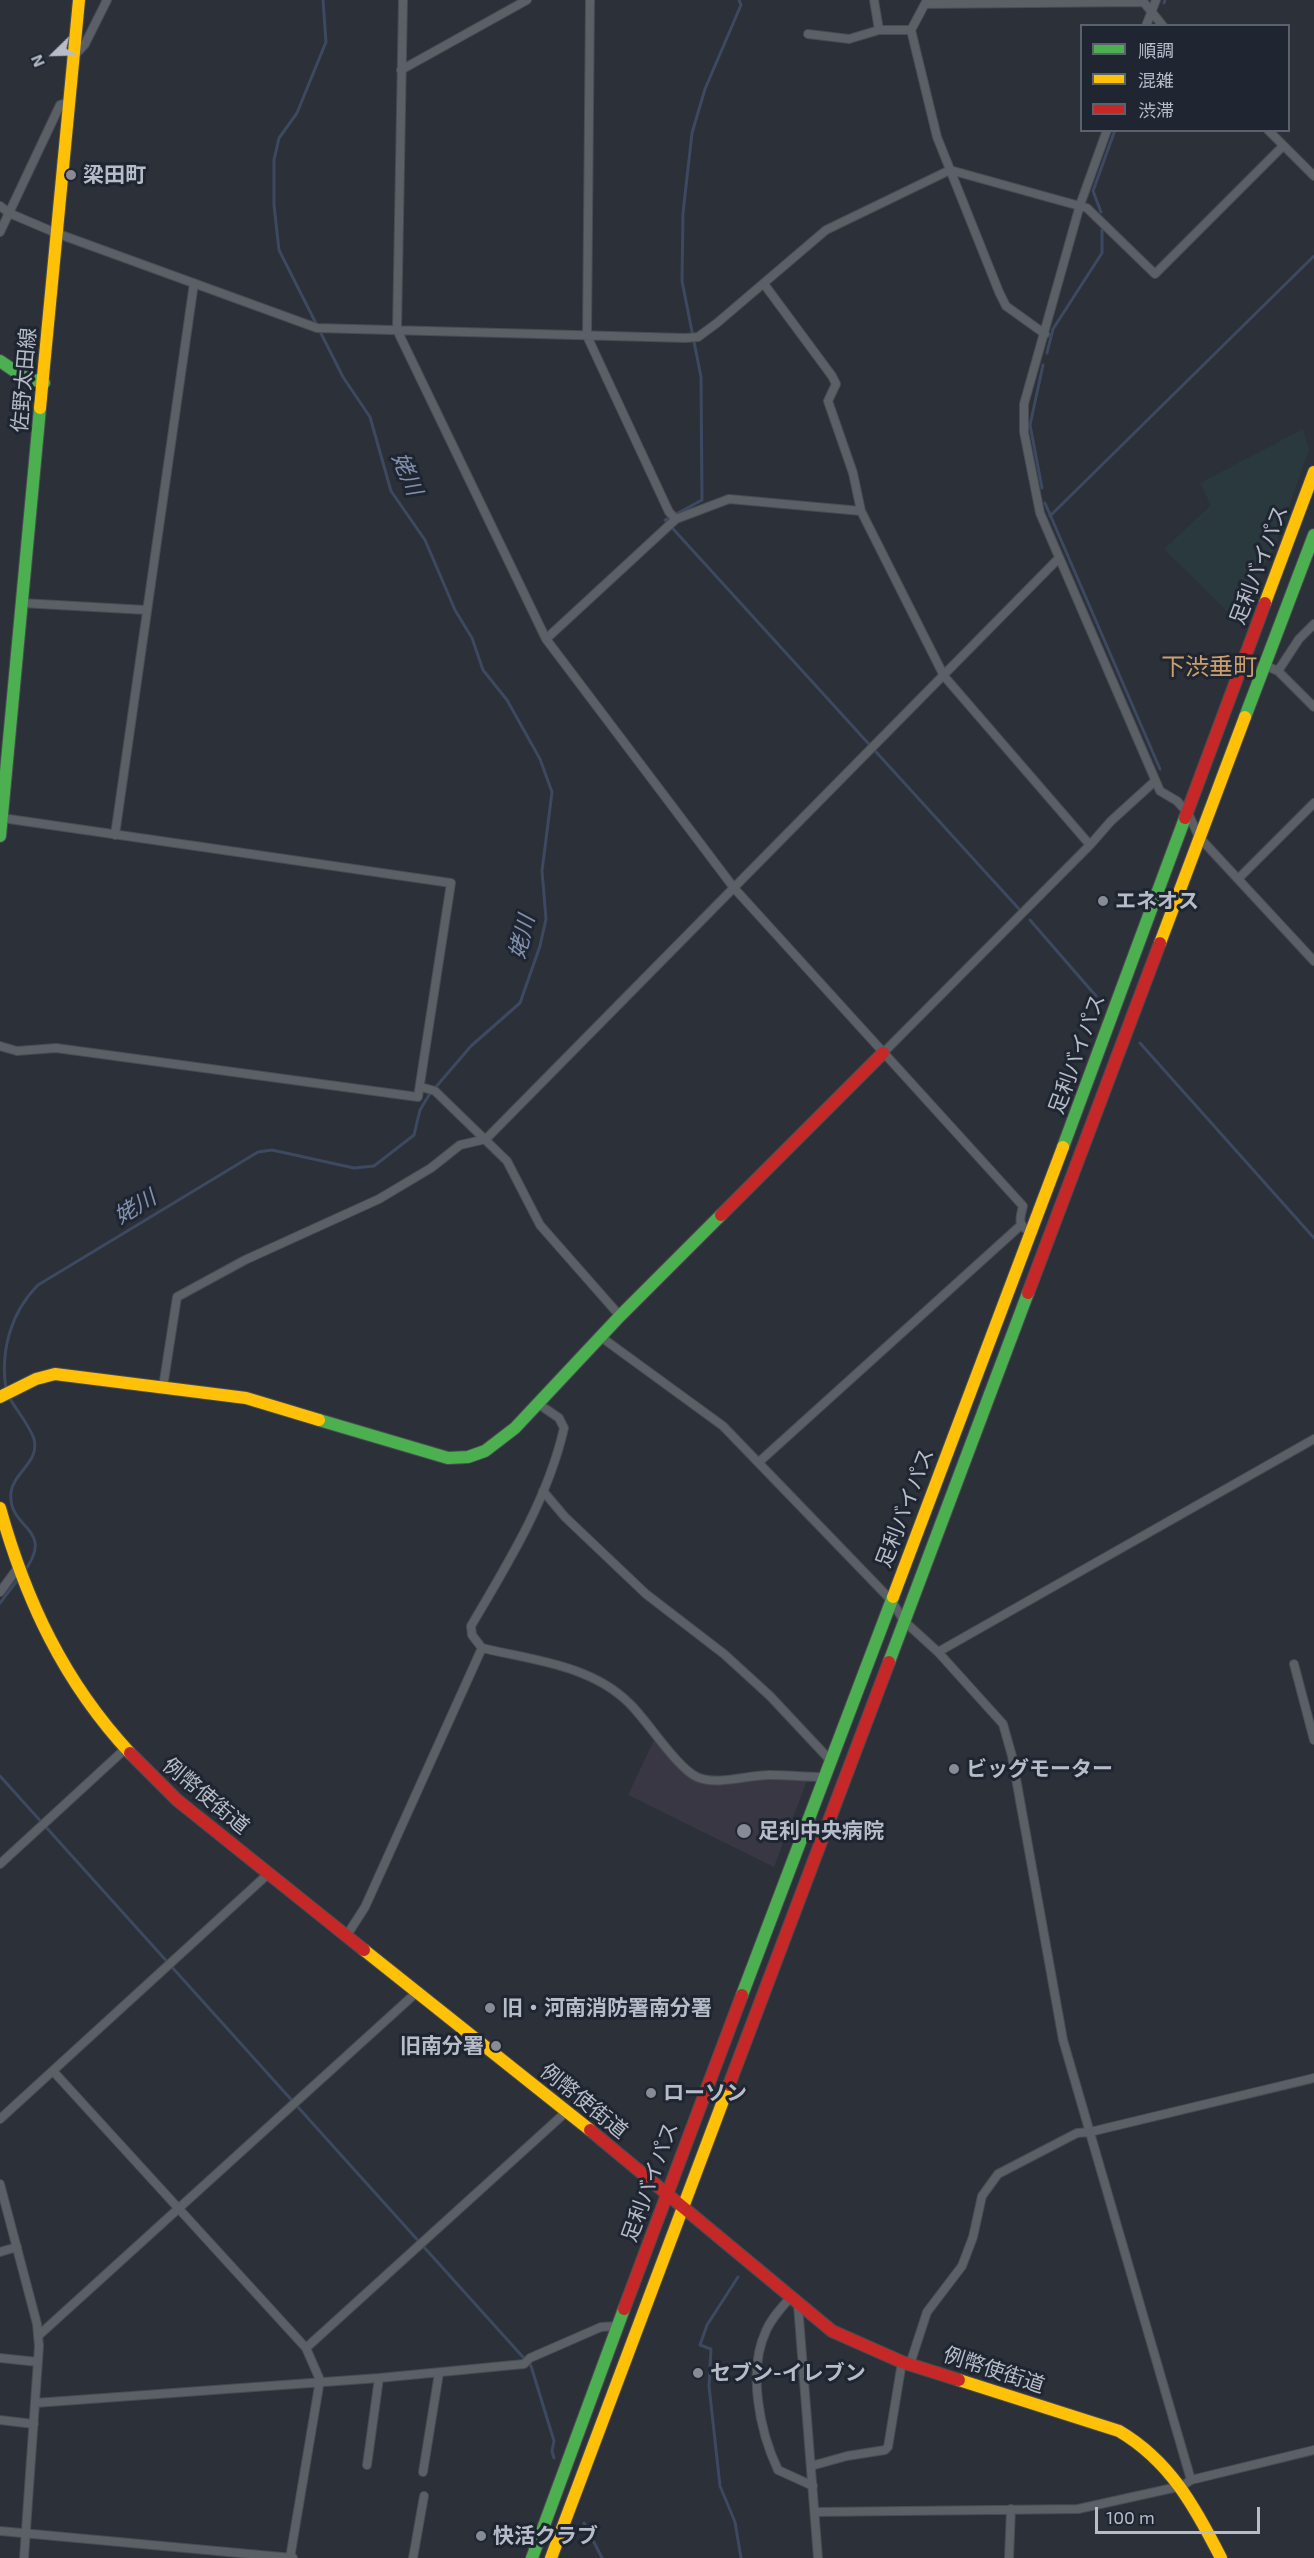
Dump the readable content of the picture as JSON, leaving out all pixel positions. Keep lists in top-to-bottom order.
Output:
{
  "streets": {
    "main road": ["佐野太田線", "足利バイパス", "例幣使街道"]
  },
  "crossings": [
    ["足利バイパス", "例幣使街道"]
  ],
  "districts": ["下渋垂町"],
  "water": ["姥川"],
  "places": [
    "梁田町",
    "エネオス",
    "ビッグモーター",
    "足利中央病院",
    "旧・河南消防署南分署",
    "旧南分署",
    "ローソン",
    "セブン-イレブン",
    "快活クラブ"
  ],
  "legend": ["順調", "混雑", "渋滞"],
  "scale_bar": "100 m",
  "north": "bottom left"
}
